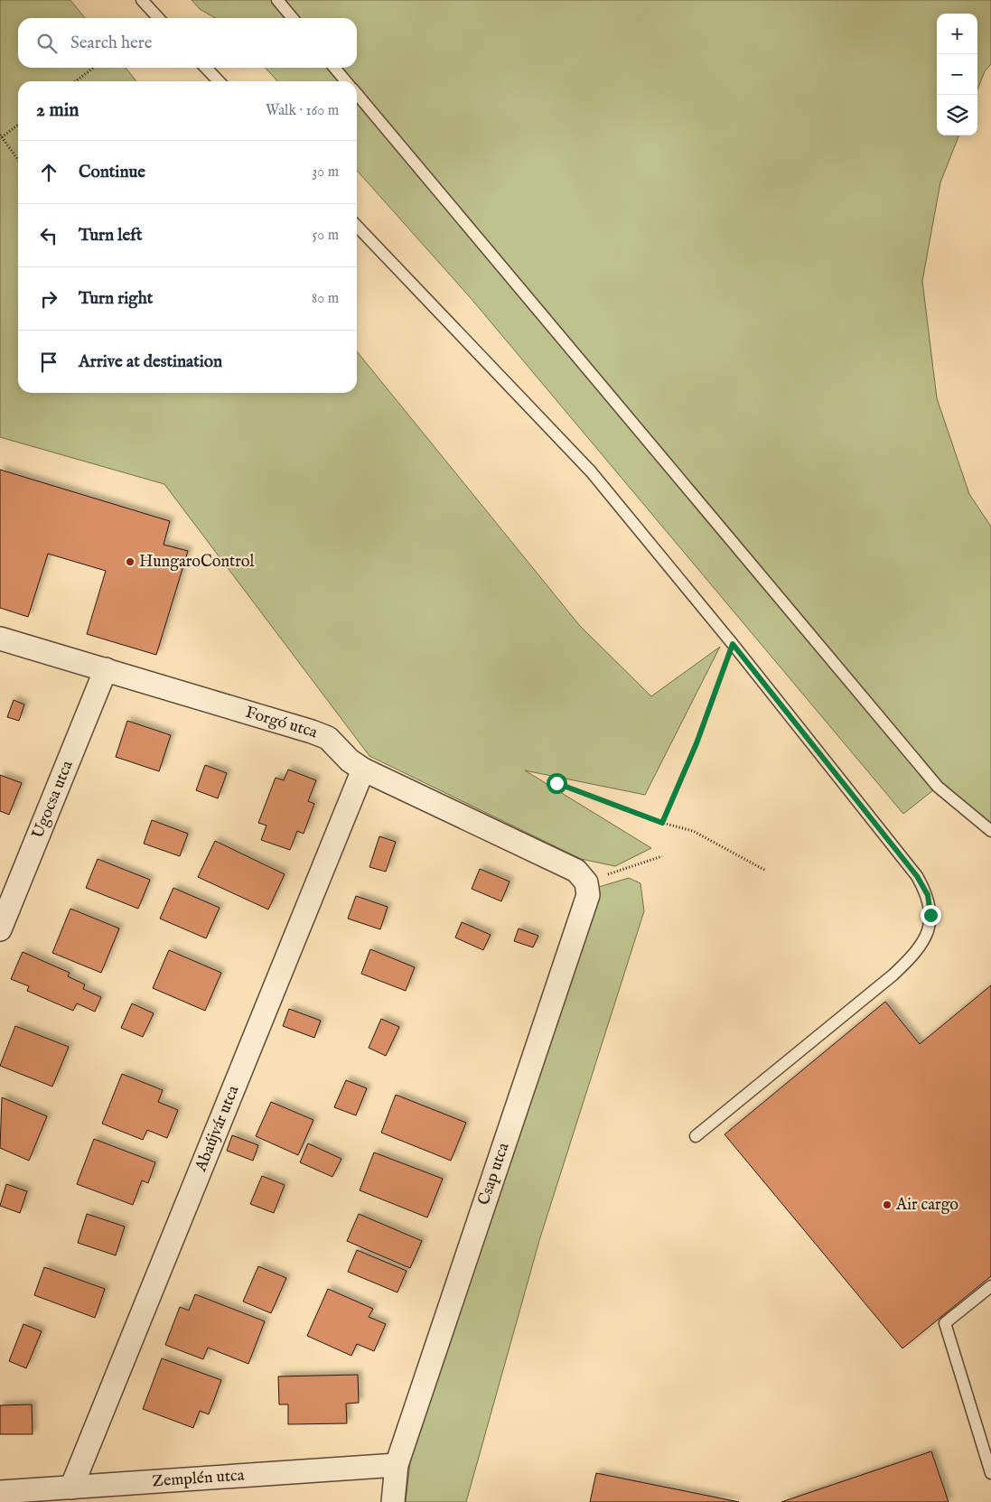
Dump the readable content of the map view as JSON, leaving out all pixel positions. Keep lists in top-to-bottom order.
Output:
{
  "streets": {
    "street": [
      "Forgó utca",
      "Ugocsa utca",
      "Abaújvár utca",
      "Csap utca",
      "Zemplén utca"
    ]
  },
  "crossings": [
    ["Forgó utca", "Ugocsa utca"],
    ["Forgó utca", "Abaújvár utca"],
    ["Forgó utca", "Csap utca"],
    ["Abaújvár utca", "Zemplén utca"],
    ["Csap utca", "Zemplén utca"]
  ],
  "places": ["HungaroControl", "Air cargo"],
  "page": {
    "map_buttons": ["+", "−"],
    "search": "Search here",
    "heading": ["2 min", "Walk · 160 m"],
    "list": [
      ["Continue", "30 m"],
      ["Turn left", "50 m"],
      ["Turn right", "80 m"],
      "Arrive at destination"
    ]
  }
}
